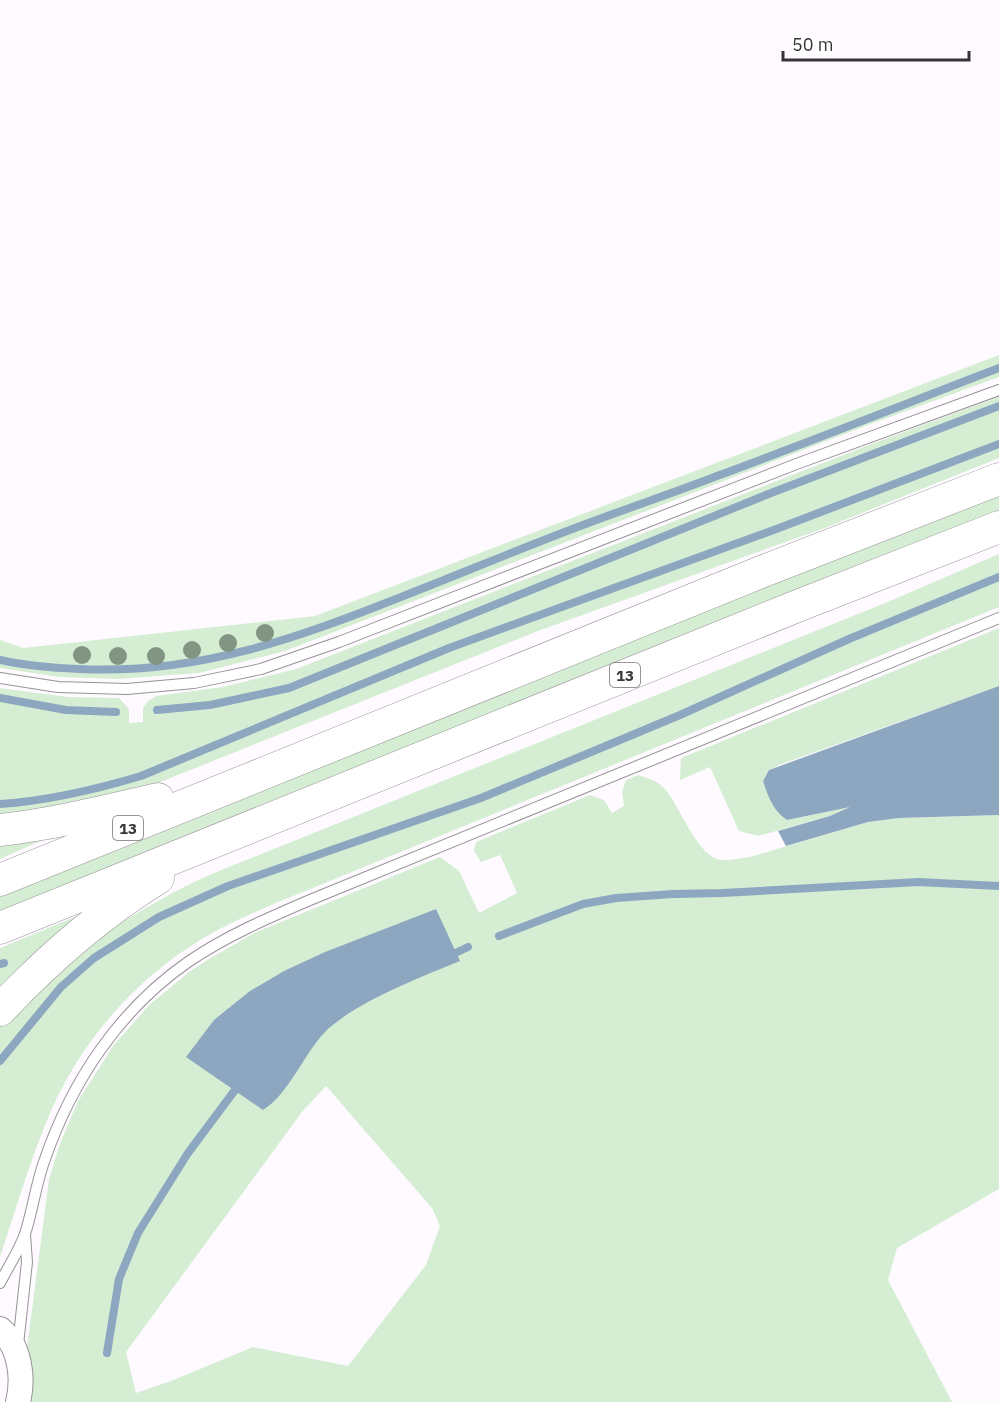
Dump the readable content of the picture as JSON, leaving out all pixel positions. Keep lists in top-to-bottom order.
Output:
{
  "streets": {
    "main road": ["13"]
  },
  "scale_bar": "50 m"
}
